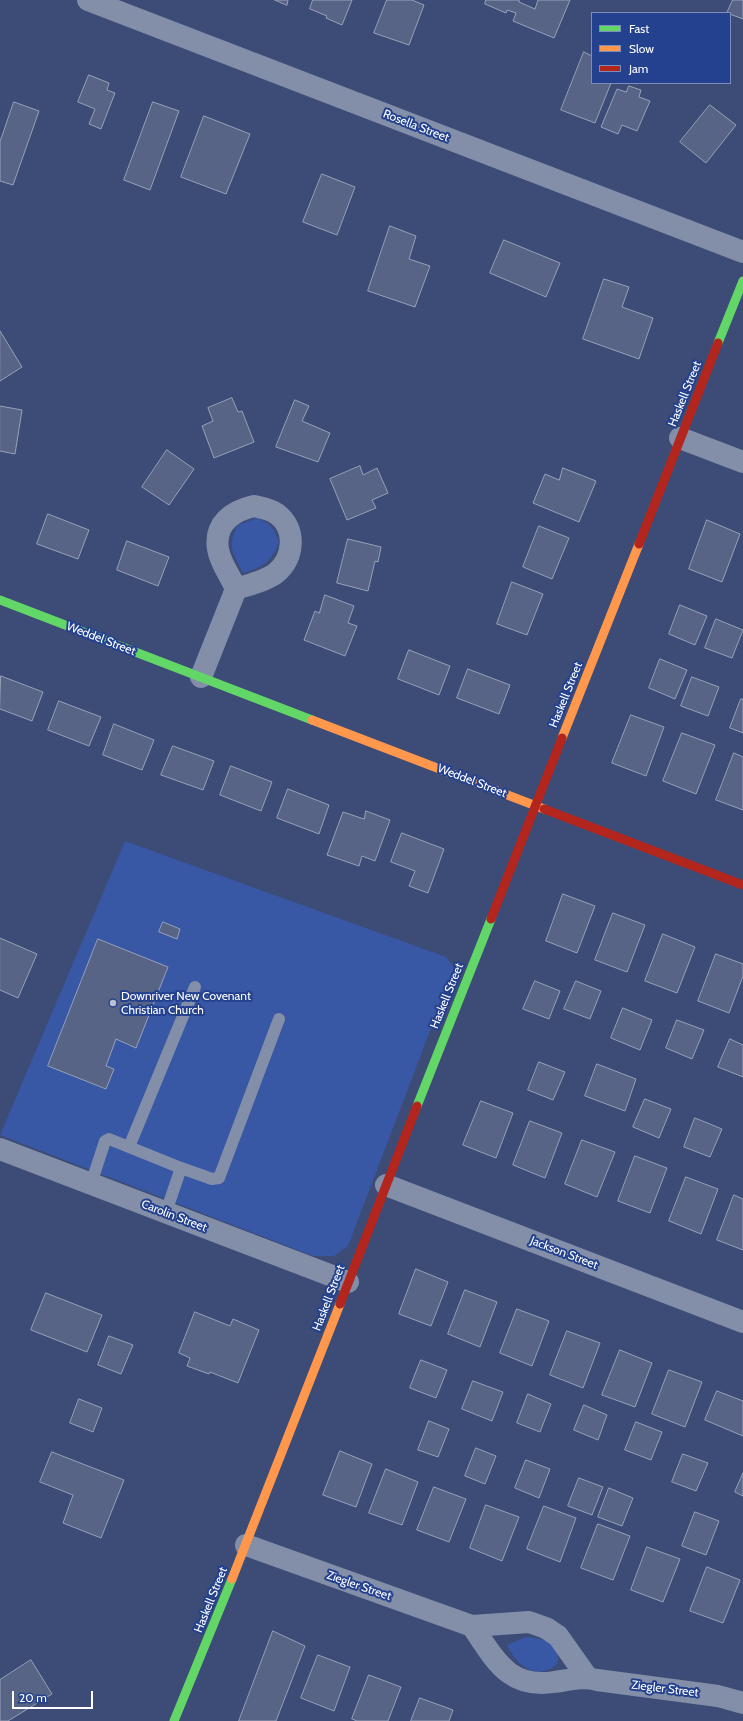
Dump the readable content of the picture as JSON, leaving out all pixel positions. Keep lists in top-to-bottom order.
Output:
{
  "streets": {
    "street": [
      "Rosella Street",
      "Haskell Street",
      "Weddel Street",
      "Carolin Street",
      "Jackson Street",
      "Ziegler Street"
    ]
  },
  "crossings": [
    ["Haskell Street", "Weddel Street"],
    ["Haskell Street", "Carolin Street"],
    ["Haskell Street", "Jackson Street"],
    ["Haskell Street", "Ziegler Street"]
  ],
  "places": ["Downriver New Covenant Christian Church"],
  "legend": ["Fast", "Slow", "Jam"],
  "scale_bar": "20 m"
}
